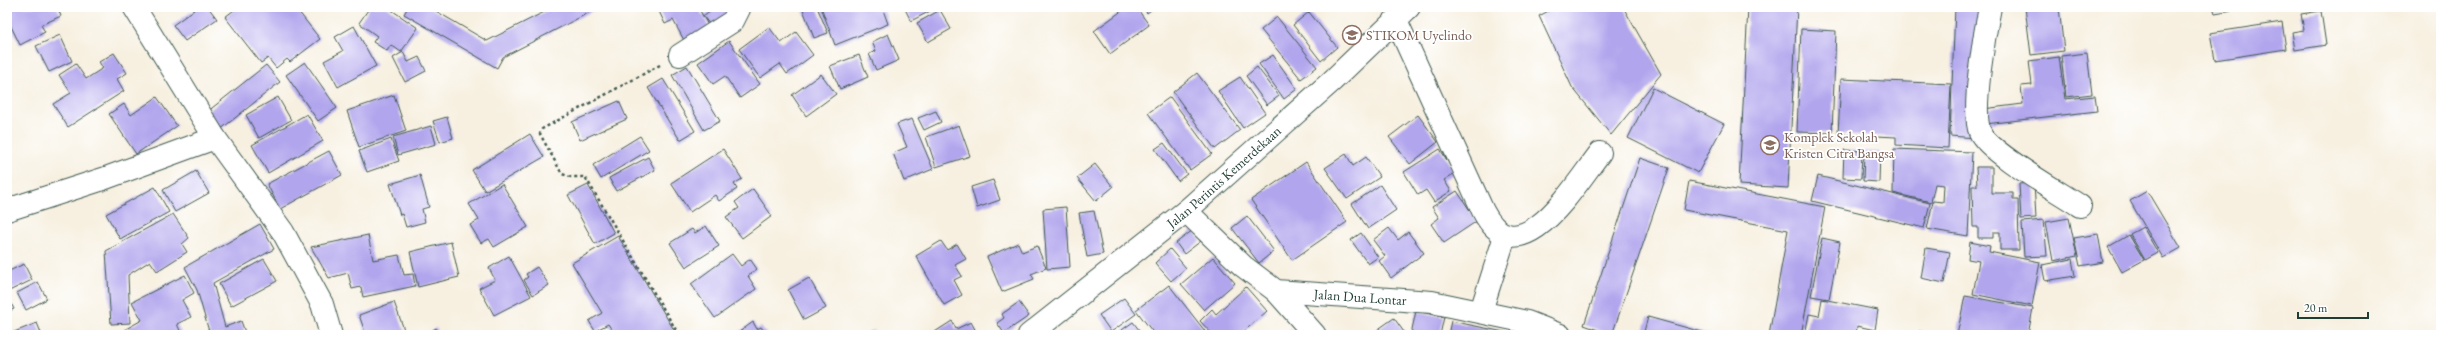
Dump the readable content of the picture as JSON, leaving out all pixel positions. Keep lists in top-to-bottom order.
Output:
{
  "streets": {
    "street": ["Jalan Perintis Kemerdekaan", "Jalan Dua Lontar"]
  },
  "places": {
    "school or university": ["STIKOM Uyelindo", "Komplek Sekolah Kristen Citra Bangsa"]
  },
  "scale_bar": "20 m"
}
